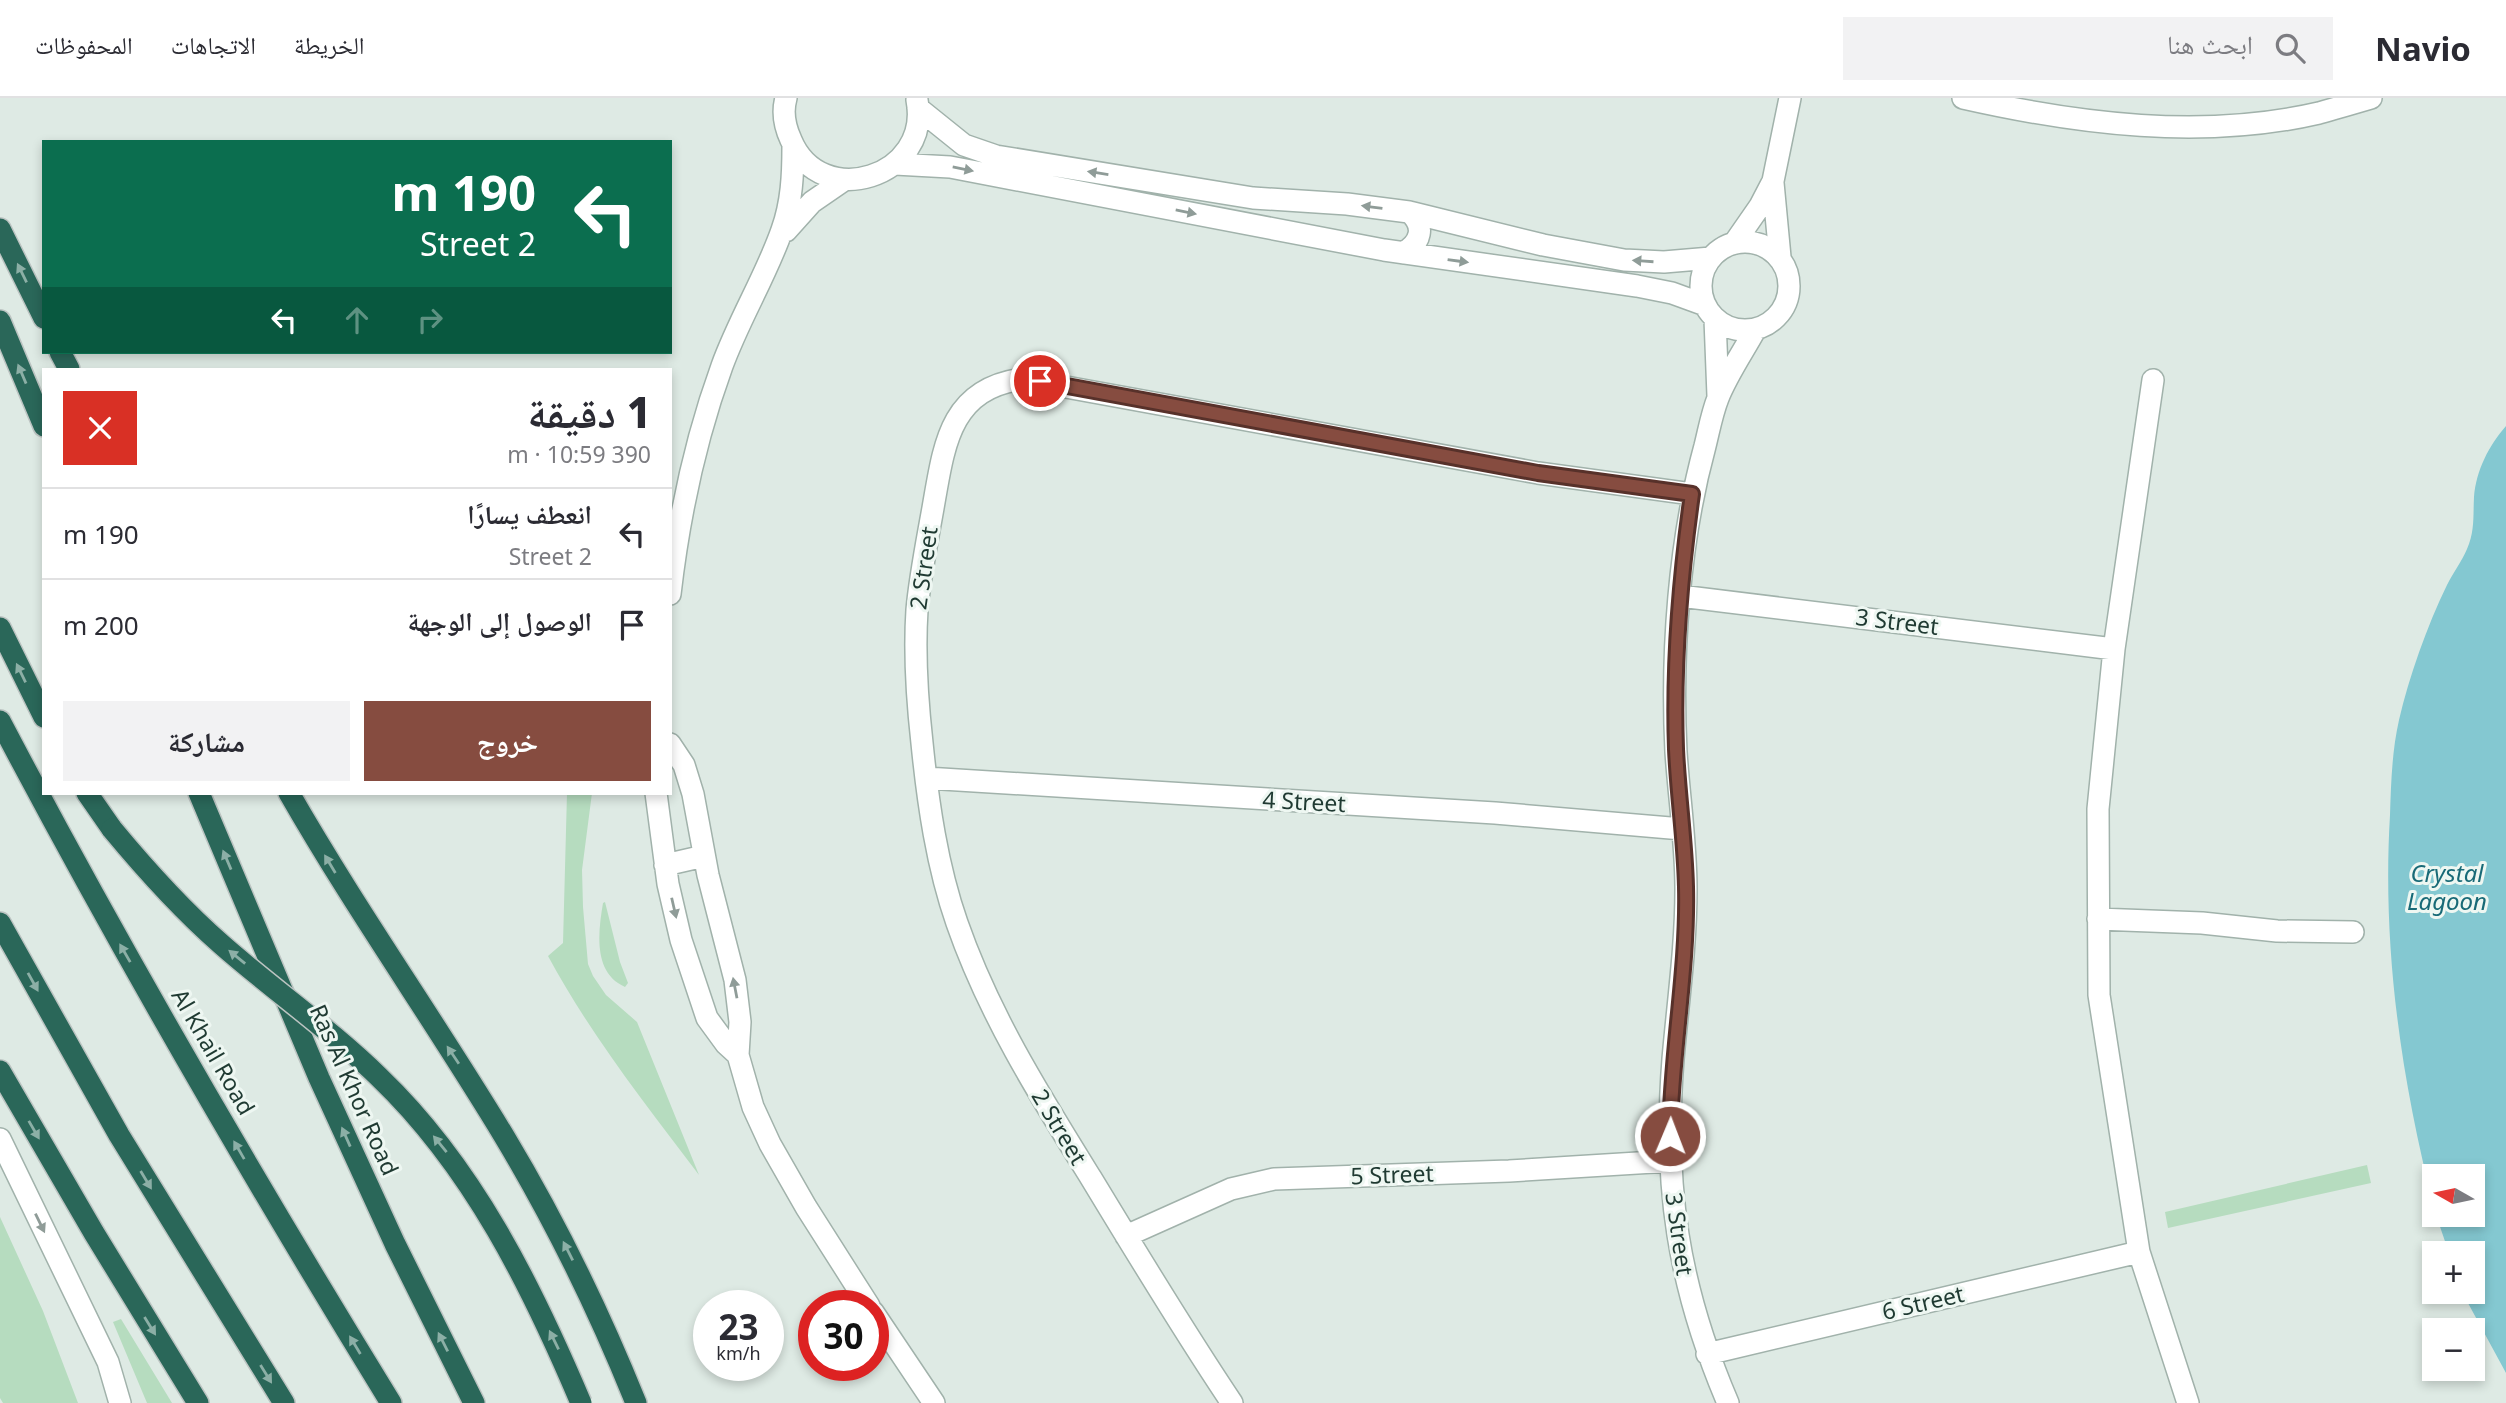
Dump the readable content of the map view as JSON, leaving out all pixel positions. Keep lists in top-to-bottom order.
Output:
{
  "streets": {
    "highway": ["Al Khail Road", "Ras Al Khor Road"],
    "street": [
      "2 Street",
      "3 Street",
      "4 Street",
      "5 Street",
      "6 Street"
    ]
  },
  "crossings": [
    ["2 Street", "3 Street"],
    ["2 Street", "4 Street"],
    ["2 Street", "5 Street"],
    ["3 Street", "4 Street"],
    ["3 Street", "5 Street"],
    ["3 Street", "6 Street"]
  ],
  "water": ["Crystal Lagoon"],
  "north": "left",
  "page": {
    "header": "Navio",
    "search": "ابحث هنا",
    "nav": ["الخريطة", "الاتجاهات", "المحفوظات"],
    "turn": ["190 m", "2 Street"],
    "heading": ["1 دقيقة", "390 m · 10:59"],
    "list": [
      {
        "name": "انعطف يسارًا",
        "note": "2 Street",
        "value": "190 m"
      },
      {
        "name": "الوصول إلى الوجهة",
        "value": "200 m"
      }
    ],
    "buttons": ["خروج", "مشاركة"],
    "map_buttons": ["+", "−"],
    "speed": "23 km/h",
    "limit": "30"
  }
}
